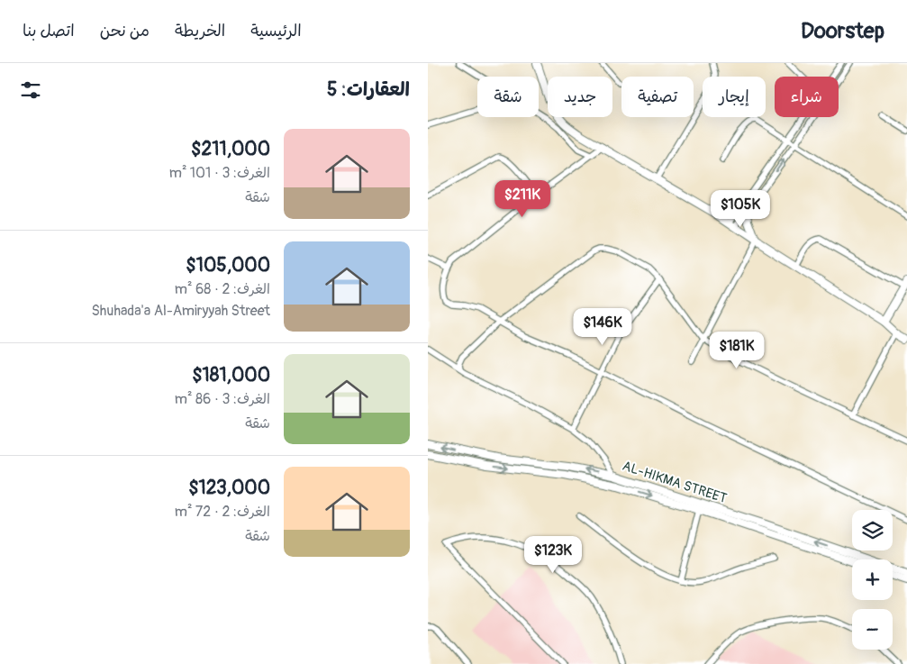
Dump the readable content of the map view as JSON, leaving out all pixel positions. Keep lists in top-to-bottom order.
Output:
{
  "streets": {
    "street": ["AL-HIKMA STREET"]
  },
  "page": {
    "header": "Doorstep",
    "nav": [
      "الرئيسية",
      "الخريطة",
      "من نحن",
      "اتصل بنا"
    ],
    "heading": "العقارات: 5",
    "chip": [
      "شراء",
      "إيجار",
      "تصفية",
      "جديد",
      "شقة"
    ],
    "list": [
      {
        "name": "$211,000",
        "note": "الغرف: 3 · 101 m² · شقة"
      },
      {
        "name": "$105,000",
        "note": "الغرف: 2 · 68 m² · Shuhada'a Al-Amiryyah Street"
      },
      {
        "name": "$181,000",
        "note": "الغرف: 3 · 86 m² · شقة"
      },
      {
        "name": "$123,000",
        "note": "الغرف: 2 · 72 m² · شقة"
      }
    ],
    "price": [
      "$211K",
      "$105K",
      "$146K",
      "$181K",
      "$123K"
    ],
    "map_buttons": ["+", "−"]
  }
}
